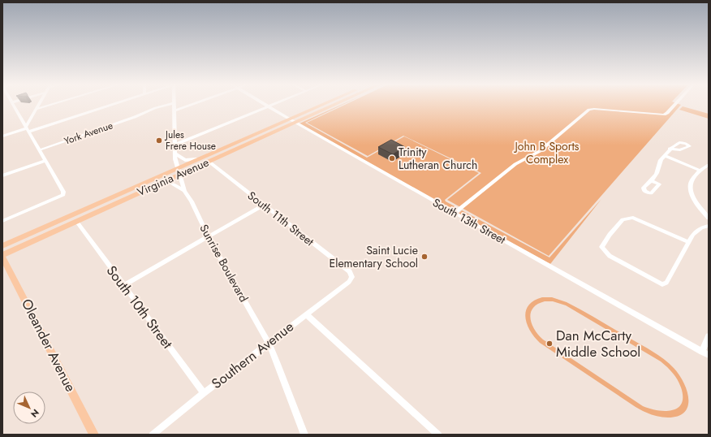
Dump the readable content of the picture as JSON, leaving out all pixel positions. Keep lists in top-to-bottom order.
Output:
{
  "streets": {
    "main road": ["Virginia Avenue", "Oleander Avenue"],
    "street": [
      "York Avenue",
      "South 11th Street",
      "South 13th Street",
      "Sunrise Boulevard",
      "South 10th Street",
      "Southern Avenue"
    ]
  },
  "crossings": [
    ["Virginia Avenue", "South 11th Street"],
    ["Virginia Avenue", "South 13th Street"],
    ["Virginia Avenue", "Sunrise Boulevard"],
    ["Virginia Avenue", "South 10th Street"],
    ["Virginia Avenue", "Oleander Avenue"],
    ["South 11th Street", "Southern Avenue"],
    ["Sunrise Boulevard", "Southern Avenue"],
    ["South 10th Street", "Southern Avenue"]
  ],
  "parks": ["John B Sports Complex"],
  "places": [
    "Jules Frere House",
    "Trinity Lutheran Church",
    "Saint Lucie Elementary School",
    "Dan McCarty Middle School"
  ],
  "north": "bottom right"
}
